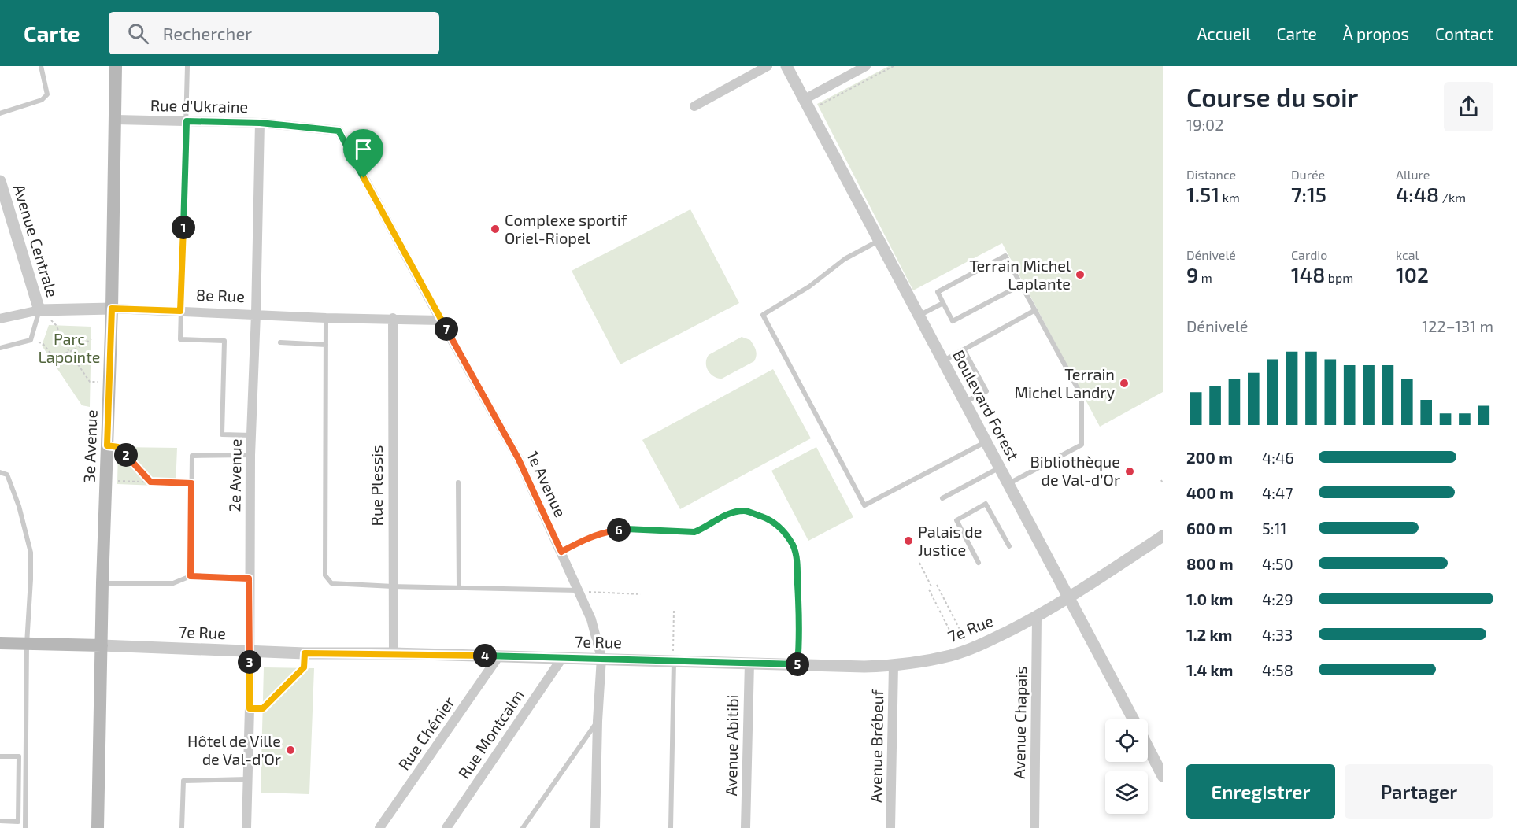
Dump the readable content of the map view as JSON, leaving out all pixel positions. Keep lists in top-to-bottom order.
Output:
{
  "streets": {
    "main road": ["3e Avenue", "7e Rue"],
    "street": [
      "Rue d'Ukraine",
      "Avenue Centrale",
      "8e Rue",
      "Boulevard Forest",
      "2e Avenue",
      "1e Avenue",
      "Rue Plessis",
      "Avenue Chapais",
      "Rue Chénier",
      "Rue Montcalm",
      "Avenue Abitibi",
      "Avenue Brébeuf"
    ]
  },
  "crossings": [
    ["Rue d'Ukraine", "3e Avenue"],
    ["Rue d'Ukraine", "2e Avenue"],
    ["Rue d'Ukraine", "1e Avenue"],
    ["Avenue Centrale", "8e Rue"],
    ["8e Rue", "3e Avenue"],
    ["8e Rue", "2e Avenue"],
    ["8e Rue", "1e Avenue"],
    ["8e Rue", "Rue Plessis"],
    ["Boulevard Forest", "7e Rue"],
    ["3e Avenue", "7e Rue"],
    ["2e Avenue", "7e Rue"],
    ["1e Avenue", "7e Rue"],
    ["Rue Plessis", "7e Rue"],
    ["7e Rue", "Avenue Chapais"],
    ["7e Rue", "Rue Chénier"],
    ["7e Rue", "Rue Montcalm"],
    ["7e Rue", "Avenue Abitibi"],
    ["7e Rue", "Avenue Brébeuf"]
  ],
  "parks": ["Parc Lapointe"],
  "places": [
    "Complexe sportif Oriel-Riopel",
    "Terrain Michel Laplante",
    "Terrain Michel Landry",
    "Bibliothèque de Val-d’Or",
    "Palais de Justice",
    "Hôtel de Ville de Val-d'Or"
  ],
  "page": {
    "header": "Carte",
    "search": "Rechercher",
    "nav": [
      "Accueil",
      "Carte",
      "À propos",
      "Contact"
    ],
    "heading": ["Course du soir", "19:02"],
    "stats": [
      ["Distance", "1.51 km"],
      ["Durée", "7:15"],
      ["Allure", "4:48 /km"],
      ["Dénivelé", "9 m"],
      ["Cardio", "148 bpm"],
      ["kcal", "102"]
    ],
    "pins": [
      "1",
      "7",
      "2",
      "6",
      "4",
      "3",
      "5"
    ],
    "chart": ["Dénivelé", "122–131 m"],
    "list": [
      {
        "name": "200 m",
        "note": "4:46"
      },
      {
        "name": "400 m",
        "note": "4:47"
      },
      {
        "name": "600 m",
        "note": "5:11"
      },
      {
        "name": "800 m",
        "note": "4:50"
      },
      {
        "name": "1.0 km",
        "note": "4:29"
      },
      {
        "name": "1.2 km",
        "note": "4:33"
      },
      {
        "name": "1.4 km",
        "note": "4:58"
      }
    ],
    "buttons": ["Enregistrer", "Partager"]
  }
}
